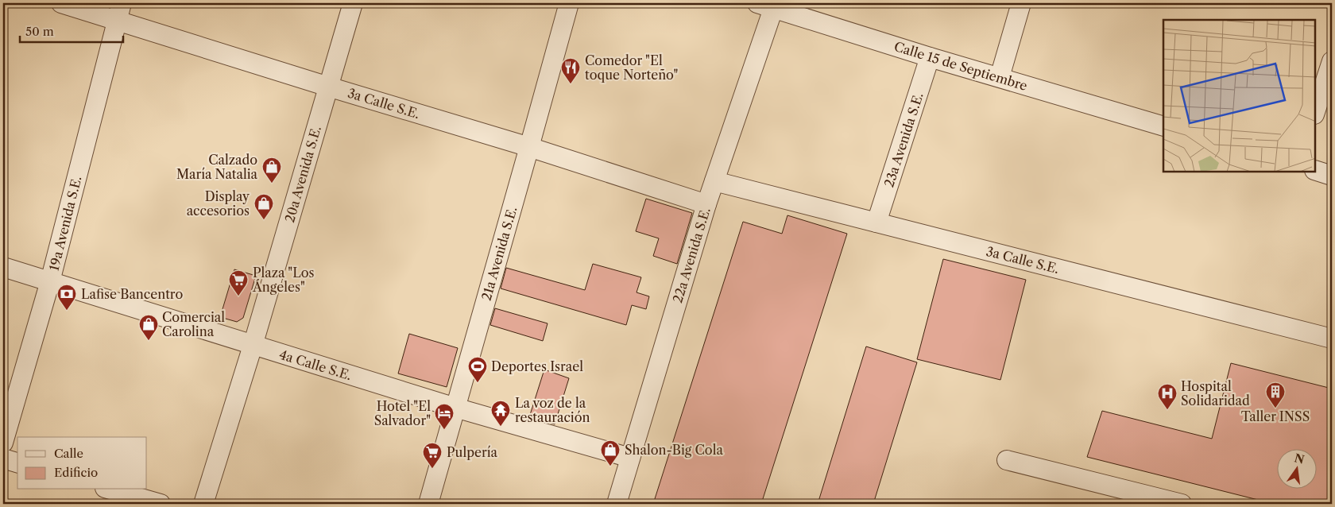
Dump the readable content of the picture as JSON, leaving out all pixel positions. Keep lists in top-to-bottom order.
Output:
{
  "streets": {
    "street": [
      "Calle 15 de Septiembre",
      "3a Calle S.E.",
      "23a Avenida S.E.",
      "20a Avenida S.E.",
      "19a Avenida S.E.",
      "21a Avenida S.E.",
      "22a Avenida S.E.",
      "4a Calle S.E."
    ]
  },
  "crossings": [
    ["Calle 15 de Septiembre", "23a Avenida S.E."],
    ["Calle 15 de Septiembre", "22a Avenida S.E."],
    ["3a Calle S.E.", "23a Avenida S.E."],
    ["3a Calle S.E.", "20a Avenida S.E."],
    ["3a Calle S.E.", "19a Avenida S.E."],
    ["3a Calle S.E.", "21a Avenida S.E."],
    ["3a Calle S.E.", "22a Avenida S.E."],
    ["20a Avenida S.E.", "4a Calle S.E."],
    ["19a Avenida S.E.", "4a Calle S.E."],
    ["21a Avenida S.E.", "4a Calle S.E."],
    ["22a Avenida S.E.", "4a Calle S.E."]
  ],
  "places": {
    "restaurant": ["Comedor \"El toque Norteño\""],
    "shop": [
      "Calzado María Natalia",
      "Display accesorios",
      "Comercial Carolina",
      "Shalon-Big Cola"
    ],
    "supermarket": ["Plaza \"Los Ángeles\"", "Pulpería"],
    "bank": ["Lafise Bancentro"],
    "sports": ["Deportes Israel"],
    "building": ["Taller INSS"],
    "hospital": ["Hospital Solidaridad"],
    "temple": ["La voz de la restauración"],
    "hotel": ["Hotel \"El Salvador\""]
  },
  "legend": ["Calle", "Edificio"],
  "scale_bar": "50 m",
  "north": "top"
}
